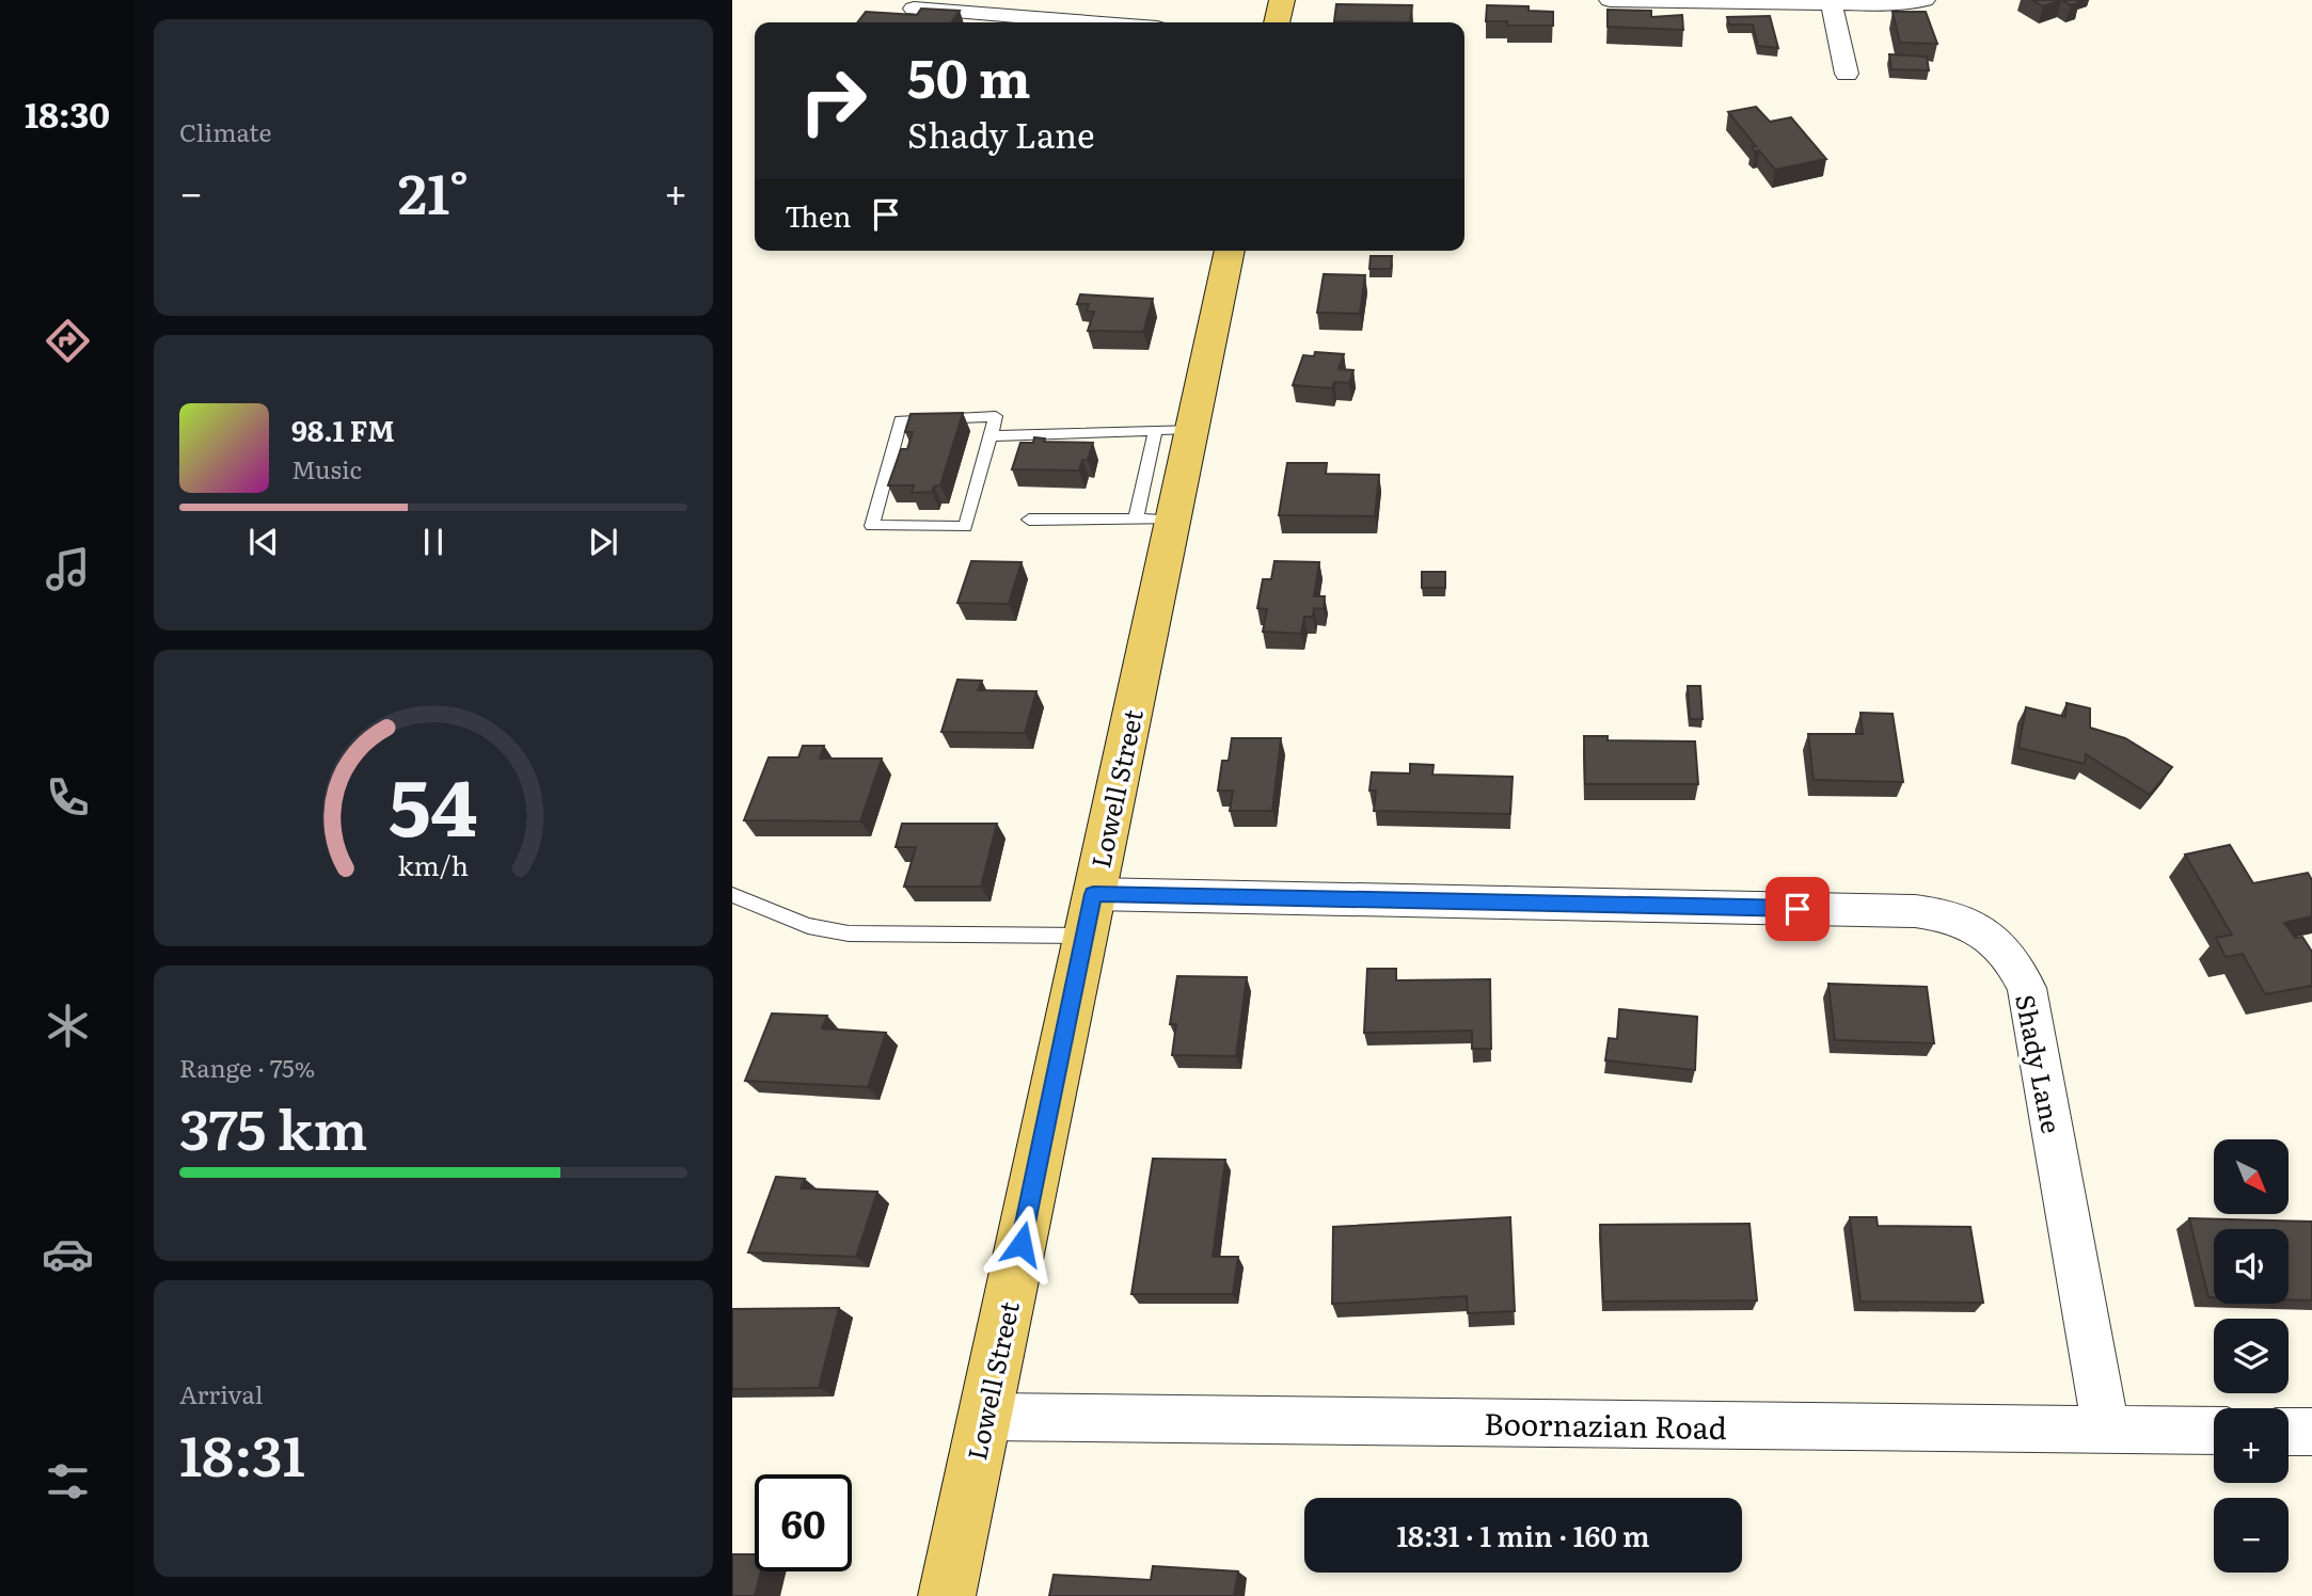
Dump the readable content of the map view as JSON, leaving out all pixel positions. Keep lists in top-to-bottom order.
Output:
{
  "streets": {
    "main road": ["Lowell Street"],
    "street": ["Shady Lane", "Boornazian Road"]
  },
  "crossings": [
    ["Lowell Street", "Shady Lane"],
    ["Lowell Street", "Boornazian Road"],
    ["Shady Lane", "Boornazian Road"]
  ],
  "north": "bottom right",
  "page": {
    "tabs": "18:30",
    "tile": [
      "Climate",
      ["Range · 75%", "375 km"],
      ["Arrival", "18:31"]
    ],
    "turn": ["50 m", "Shady Lane"],
    "heat": ["−", "21°", "+"],
    "then": "Then",
    "song": ["98.1 FM", "Music"],
    "map_buttons": ["+", "−"],
    "limit": "60",
    "trip": "18:31 · 1 min · 160 m",
    "gauge": ["54", "km/h"]
  }
}
